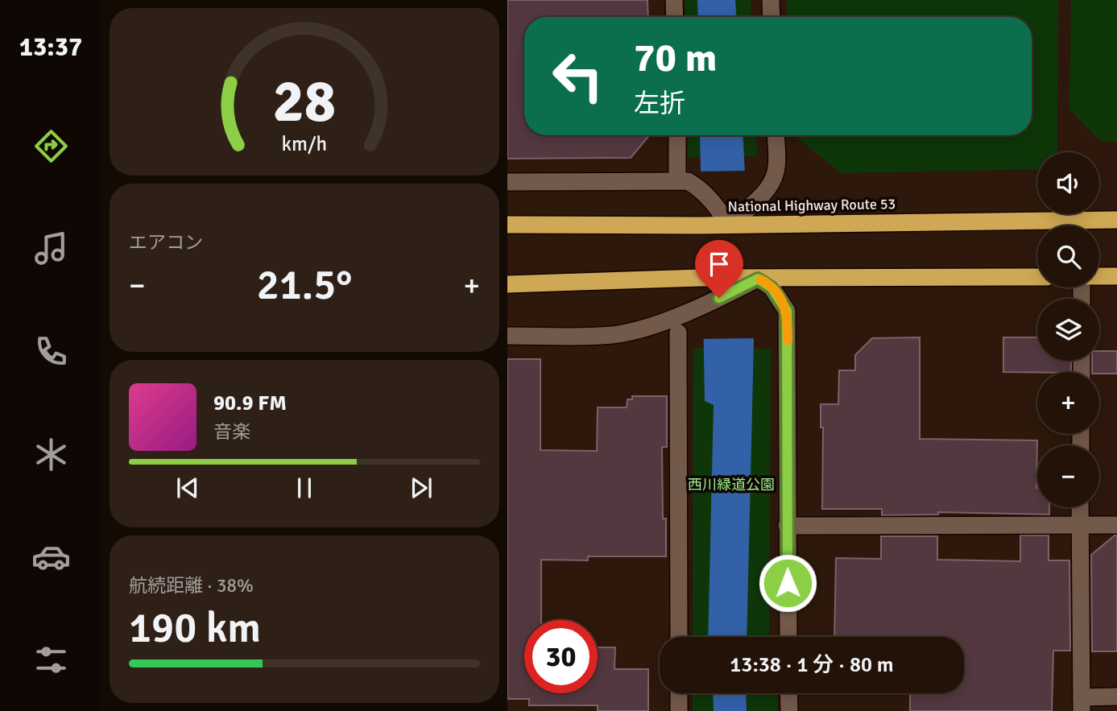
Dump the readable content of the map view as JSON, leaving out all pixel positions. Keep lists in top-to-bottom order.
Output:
{
  "streets": {
    "highway": ["National Highway Route 53"]
  },
  "parks": ["西川緑道公園"],
  "page": {
    "tabs": "13:37",
    "turn": ["70 m", "左折"],
    "map_buttons": ["+", "−"],
    "tile": [
      "エアコン",
      ["航続距離 · 38%", "190 km"]
    ],
    "heat": ["−", "21.5°", "+"],
    "song": ["90.9 FM", "音楽"],
    "limit": "30",
    "trip": "13:38 · 1 分 · 80 m",
    "gauge": ["28", "km/h"]
  }
}
